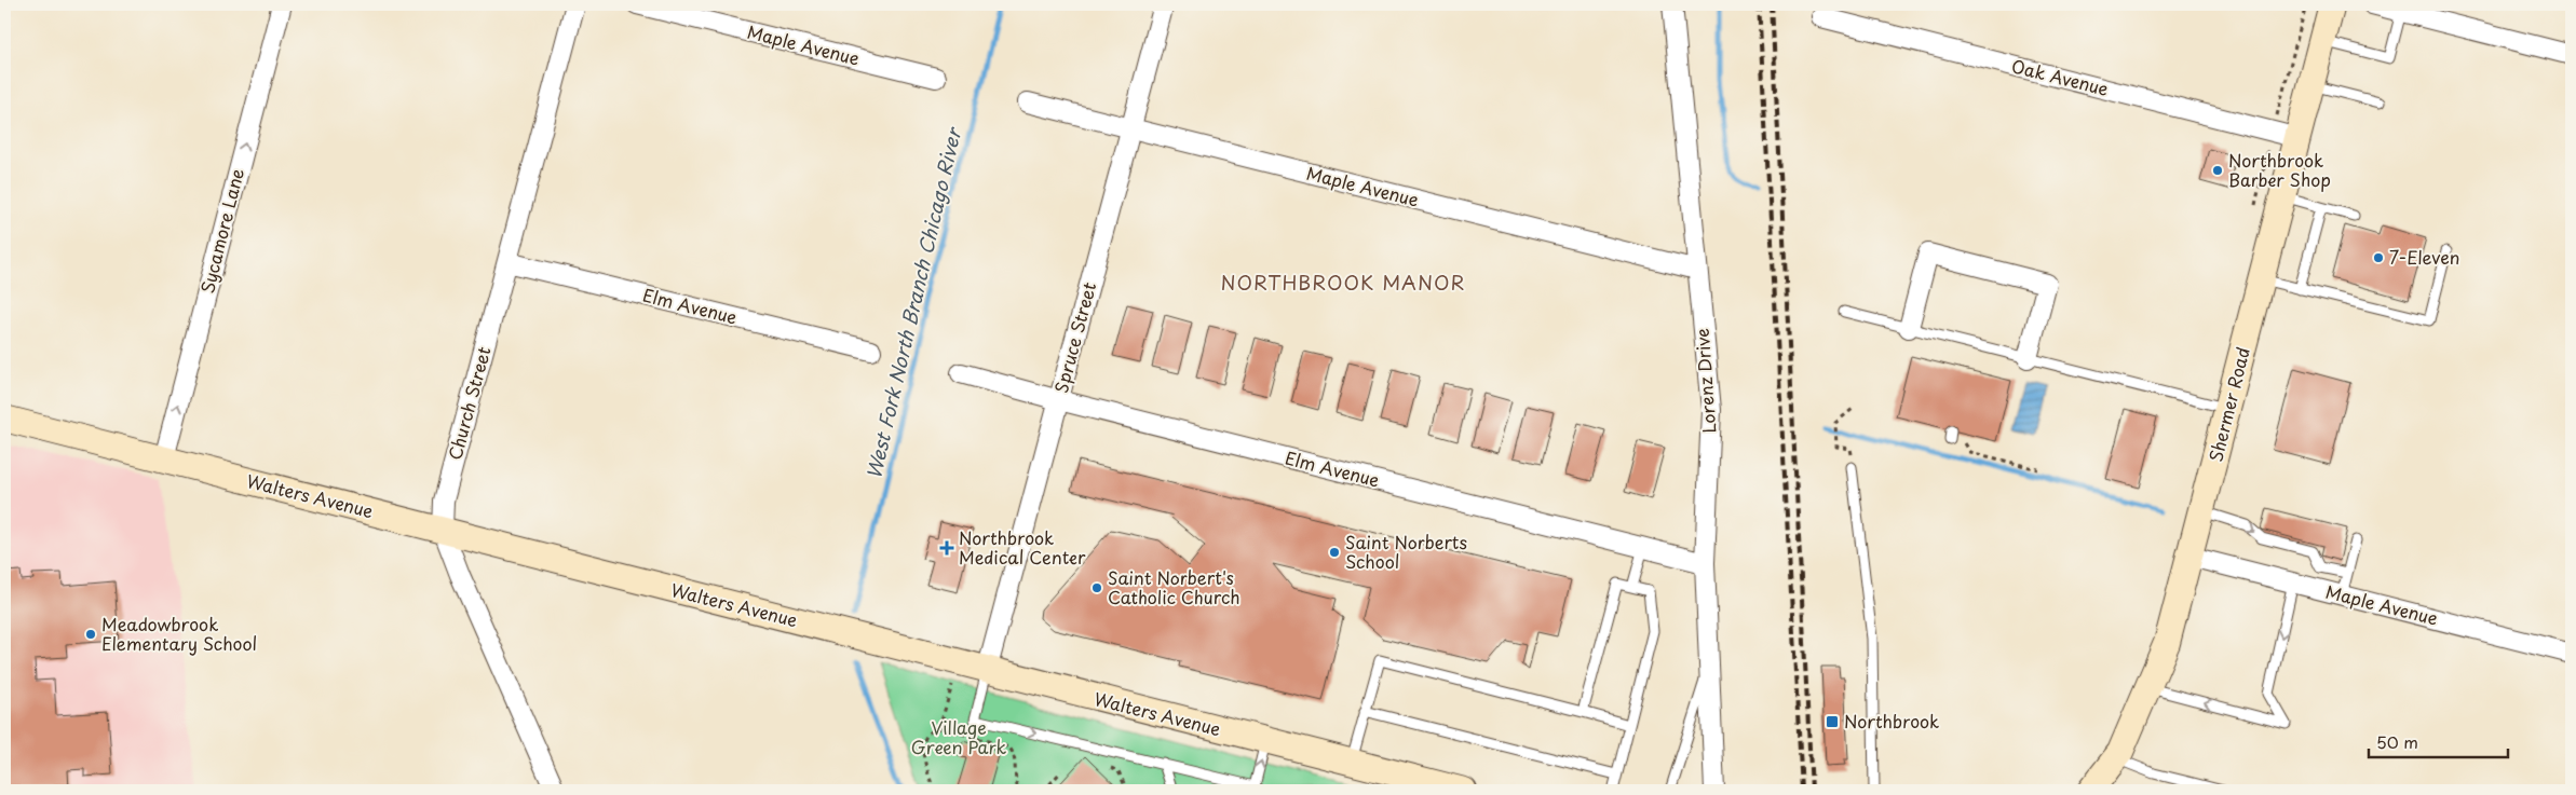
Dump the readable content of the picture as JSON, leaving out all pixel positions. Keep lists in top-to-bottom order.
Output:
{
  "streets": {
    "street": [
      "Maple Avenue",
      "Oak Avenue",
      "Sycamore Lane",
      "Elm Avenue",
      "Spruce Street",
      "Lorenz Drive",
      "Church Street",
      "Shermer Road",
      "Walters Avenue"
    ]
  },
  "crossings": [
    ["Maple Avenue", "Spruce Street"],
    ["Maple Avenue", "Lorenz Drive"],
    ["Maple Avenue", "Shermer Road"],
    ["Oak Avenue", "Shermer Road"],
    ["Sycamore Lane", "Walters Avenue"],
    ["Elm Avenue", "Spruce Street"],
    ["Elm Avenue", "Lorenz Drive"],
    ["Elm Avenue", "Church Street"],
    ["Spruce Street", "Walters Avenue"],
    ["Church Street", "Walters Avenue"]
  ],
  "one_way": ["Sycamore Lane"],
  "districts": ["NORTHBROOK MANOR"],
  "water": ["West Fork North Branch Chicago River"],
  "parks": ["Village Green Park"],
  "places": {
    "other": [
      "Northbrook Barber Shop",
      "7-Eleven",
      "Saint Norberts School",
      "Saint Norbert's Catholic Church",
      "Meadowbrook Elementary School"
    ],
    "health": ["Northbrook Medical Center"],
    "transit": ["Northbrook"]
  },
  "scale_bar": "50 m"
}
